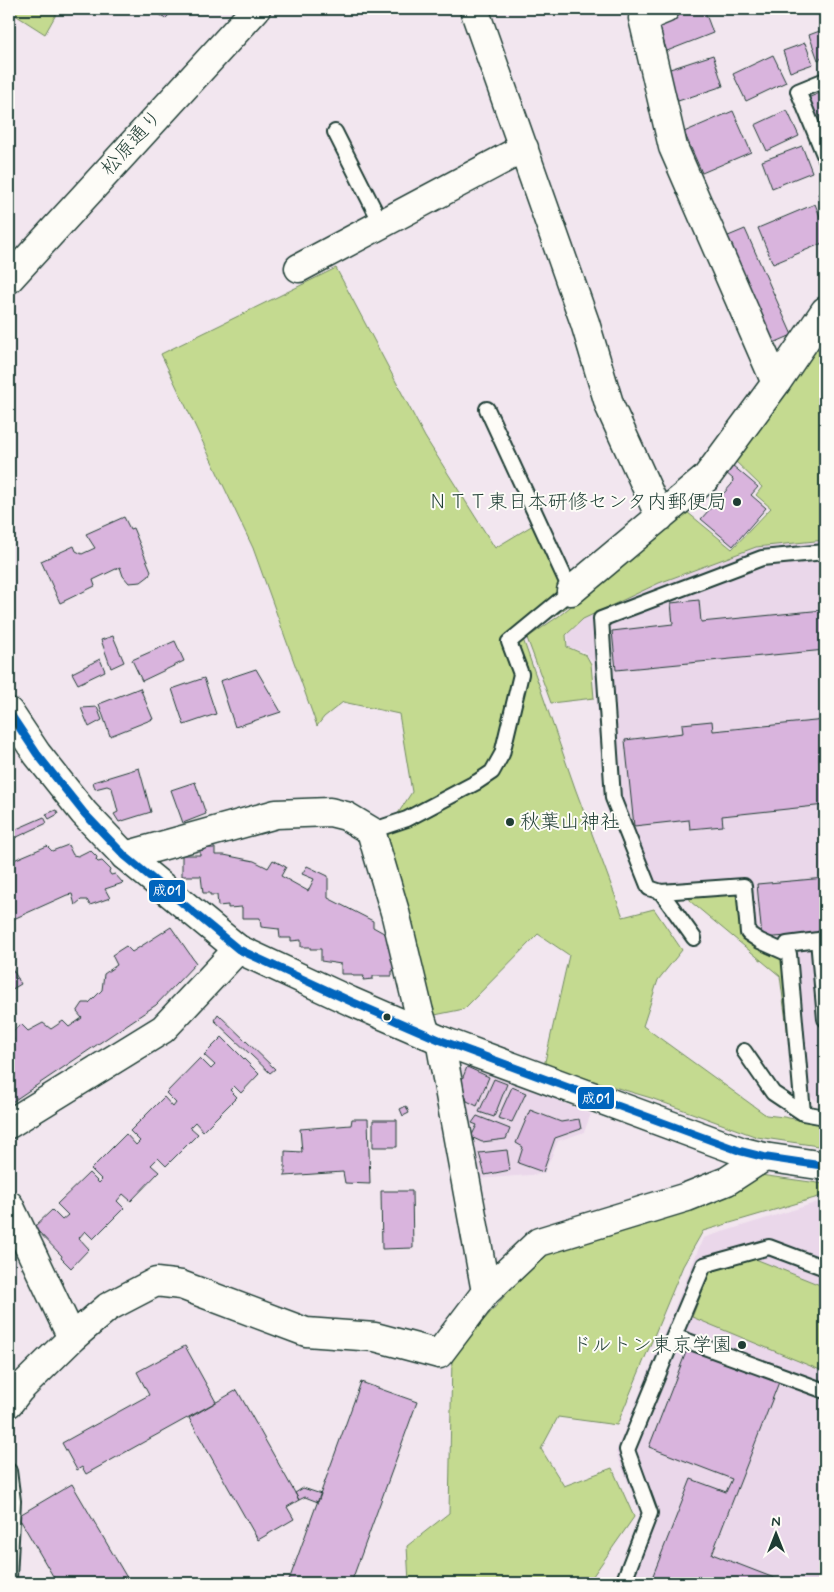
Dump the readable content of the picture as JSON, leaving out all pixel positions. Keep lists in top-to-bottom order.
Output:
{
  "streets": {
    "street": ["松原通り"]
  },
  "places": ["ＮＴＴ東日本研修センタ内郵便局", "秋葉山神社", "ドルトン東京学園"],
  "lines": ["transit line 成01"],
  "north": "top"
}
